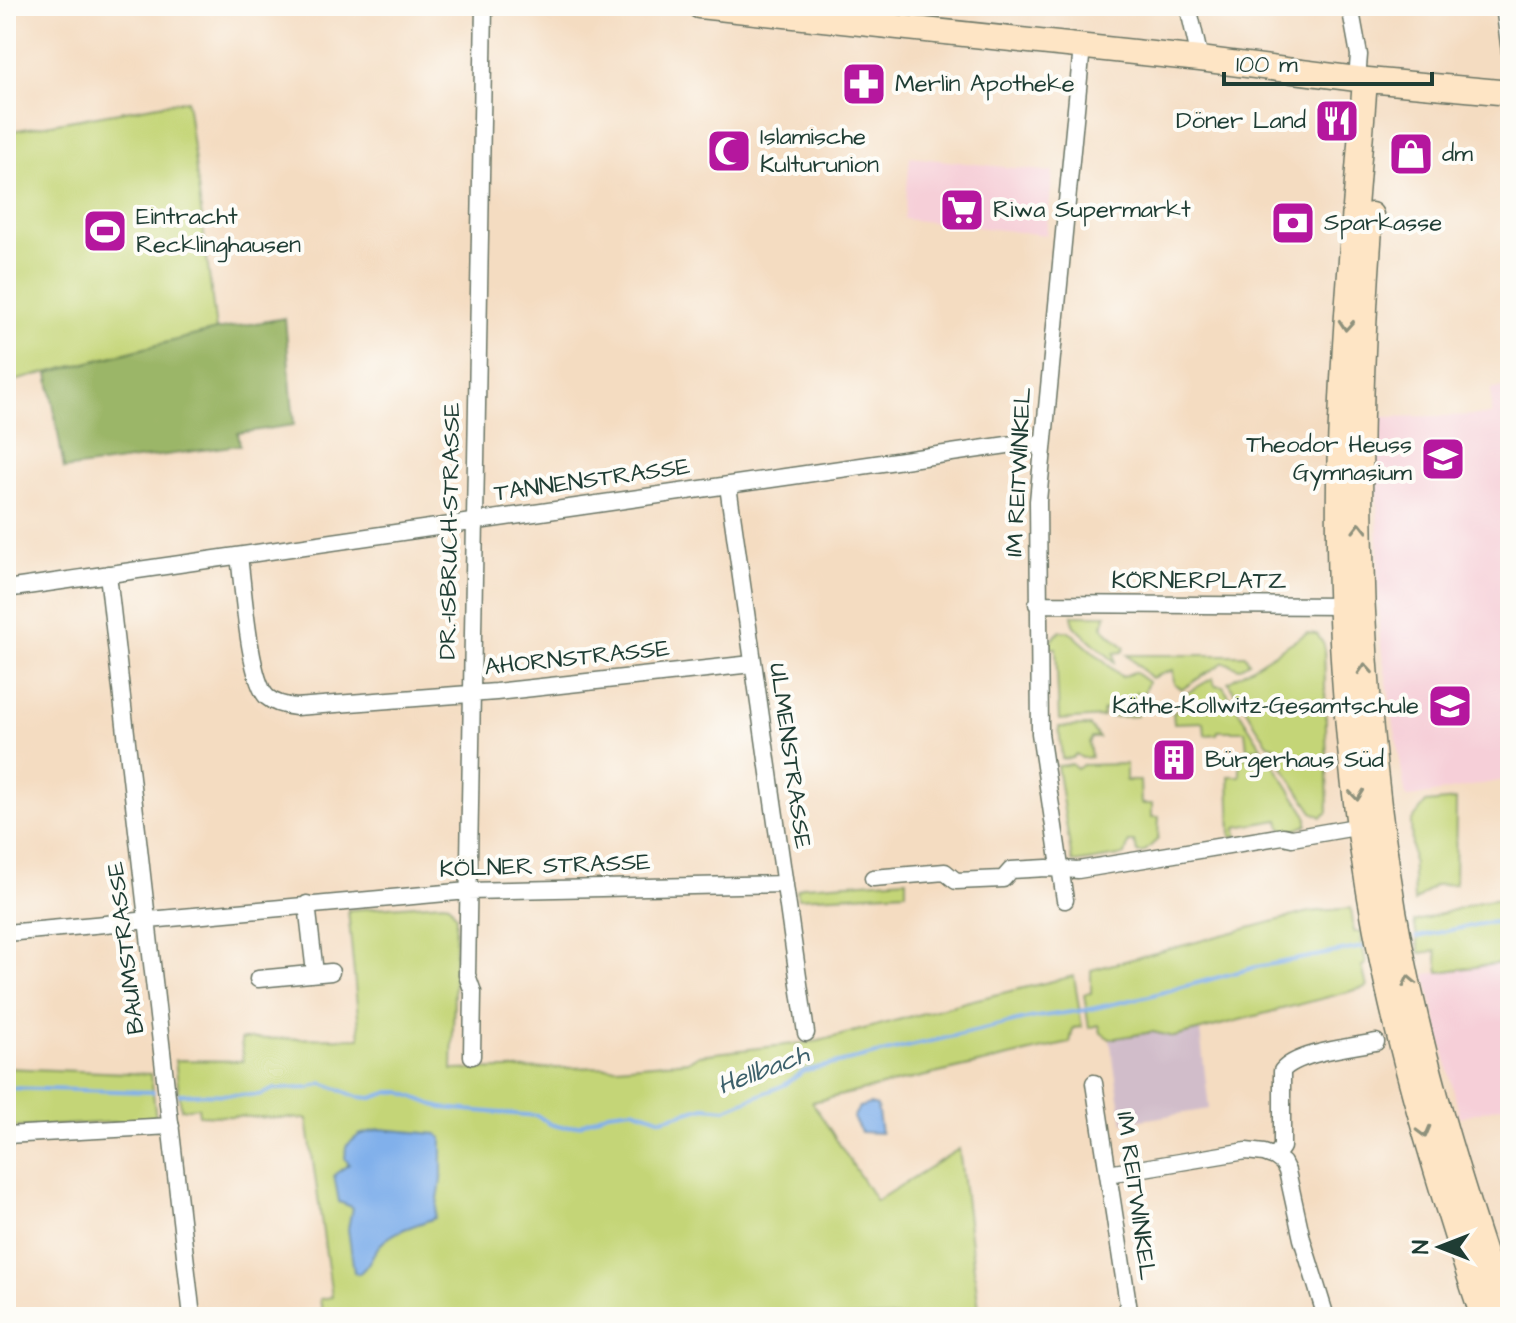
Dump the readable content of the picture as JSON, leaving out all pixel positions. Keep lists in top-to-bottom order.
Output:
{
  "streets": {
    "street": [
      "IM REITWINKEL",
      "TANNENSTRASSE",
      "DR.-ISBRUCH-STRASSE",
      "KÖRNERPLATZ",
      "AHORNSTRASSE",
      "ULMENSTRASSE",
      "KÖLNER STRASSE",
      "BAUMSTRASSE"
    ]
  },
  "crossings": [
    ["IM REITWINKEL", "TANNENSTRASSE"],
    ["IM REITWINKEL", "KÖRNERPLATZ"],
    ["TANNENSTRASSE", "DR.-ISBRUCH-STRASSE"],
    ["TANNENSTRASSE", "AHORNSTRASSE"],
    ["TANNENSTRASSE", "ULMENSTRASSE"],
    ["TANNENSTRASSE", "BAUMSTRASSE"],
    ["DR.-ISBRUCH-STRASSE", "AHORNSTRASSE"],
    ["DR.-ISBRUCH-STRASSE", "KÖLNER STRASSE"],
    ["AHORNSTRASSE", "ULMENSTRASSE"],
    ["ULMENSTRASSE", "KÖLNER STRASSE"],
    ["KÖLNER STRASSE", "BAUMSTRASSE"]
  ],
  "water": ["Hellbach"],
  "places": {
    "pharmacy": ["Merlin Apotheke"],
    "restaurant": ["Döner Land"],
    "mosque": ["Islamische Kulturunion"],
    "shop": ["dm"],
    "supermarket": ["Riwa Supermarkt"],
    "bank": ["Sparkasse"],
    "sports": ["Eintracht Recklinghausen"],
    "school or university": ["Theodor Heuss Gymnasium", "Käthe-Kollwitz-Gesamtschule"],
    "building": ["Bürgerhaus Süd"]
  },
  "scale_bar": "100 m",
  "north": "left"
}
